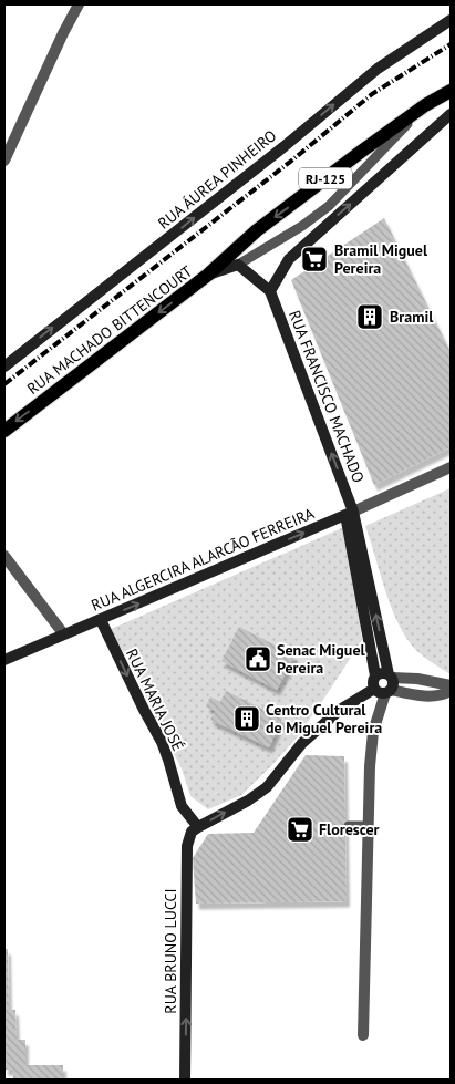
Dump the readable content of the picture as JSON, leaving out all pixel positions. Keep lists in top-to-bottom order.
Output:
{
  "streets": {
    "main road": ["RJ-125", "RUA MACHADO BITTENCOURT"],
    "street": [
      "RUA ÁUREA PINHEIRO",
      "RUA FRANCISCO MACHADO",
      "RUA ALGERCIRA ALARCÃO FERREIRA",
      "RUA MARIA JOSÉ",
      "RUA BRUNO LUCCI"
    ]
  },
  "crossings": [
    ["RUA MACHADO BITTENCOURT", "RUA FRANCISCO MACHADO"],
    ["RUA FRANCISCO MACHADO", "RUA ALGERCIRA ALARCÃO FERREIRA"],
    ["RUA ALGERCIRA ALARCÃO FERREIRA", "RUA MARIA JOSÉ"],
    ["RUA MARIA JOSÉ", "RUA BRUNO LUCCI"]
  ],
  "one_way": [
    "RUA MACHADO BITTENCOURT",
    "RUA FRANCISCO MACHADO",
    "RUA ALGERCIRA ALARCÃO FERREIRA",
    "RUA MARIA JOSÉ",
    "RUA BRUNO LUCCI"
  ],
  "places": {
    "supermarket": ["Bramil Miguel Pereira", "Florescer"],
    "building": ["Bramil", "Centro Cultural de Miguel Pereira"],
    "public building": ["Senac Miguel Pereira"]
  }
}
